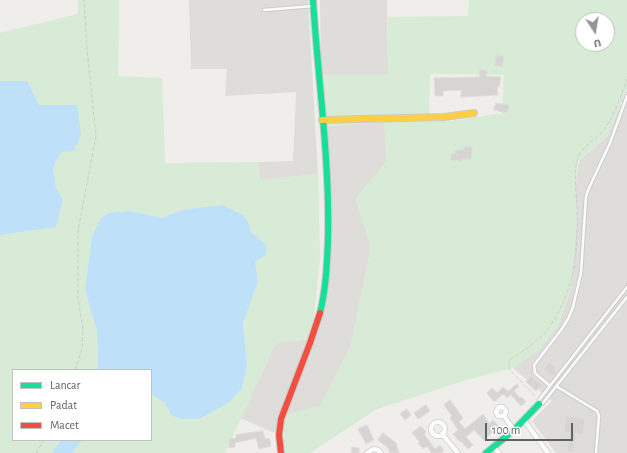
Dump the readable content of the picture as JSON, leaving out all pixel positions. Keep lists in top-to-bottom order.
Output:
{
  "legend": ["Lancar", "Padat", "Macet"],
  "scale_bar": "100 m",
  "north": "bottom"
}
